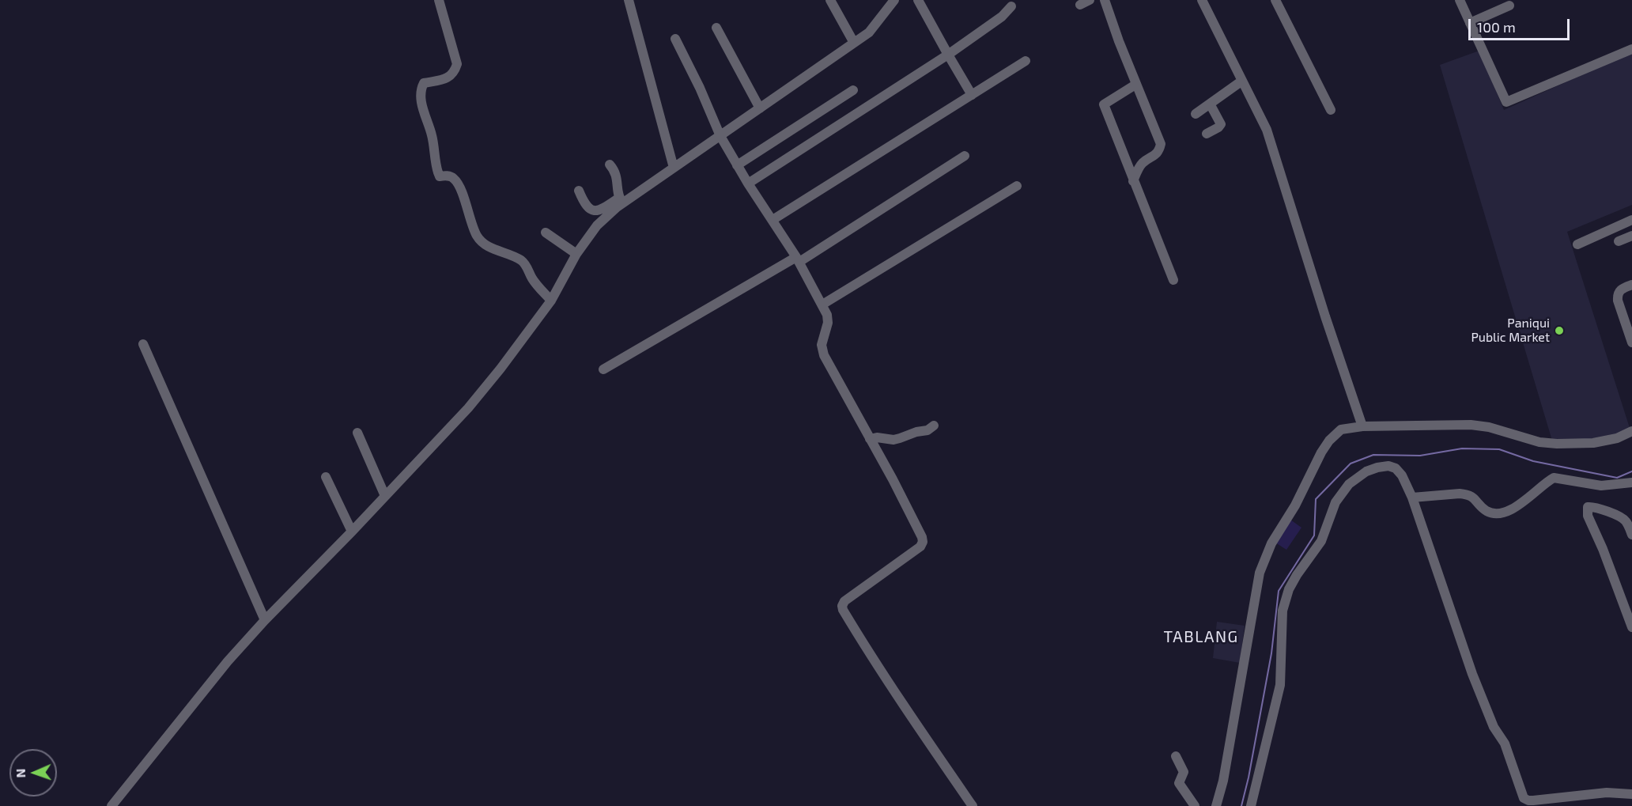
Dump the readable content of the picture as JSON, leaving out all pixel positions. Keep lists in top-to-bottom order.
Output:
{
  "districts": ["TABLANG"],
  "places": ["Paniqui Public Market"],
  "scale_bar": "100 m",
  "north": "left"
}
